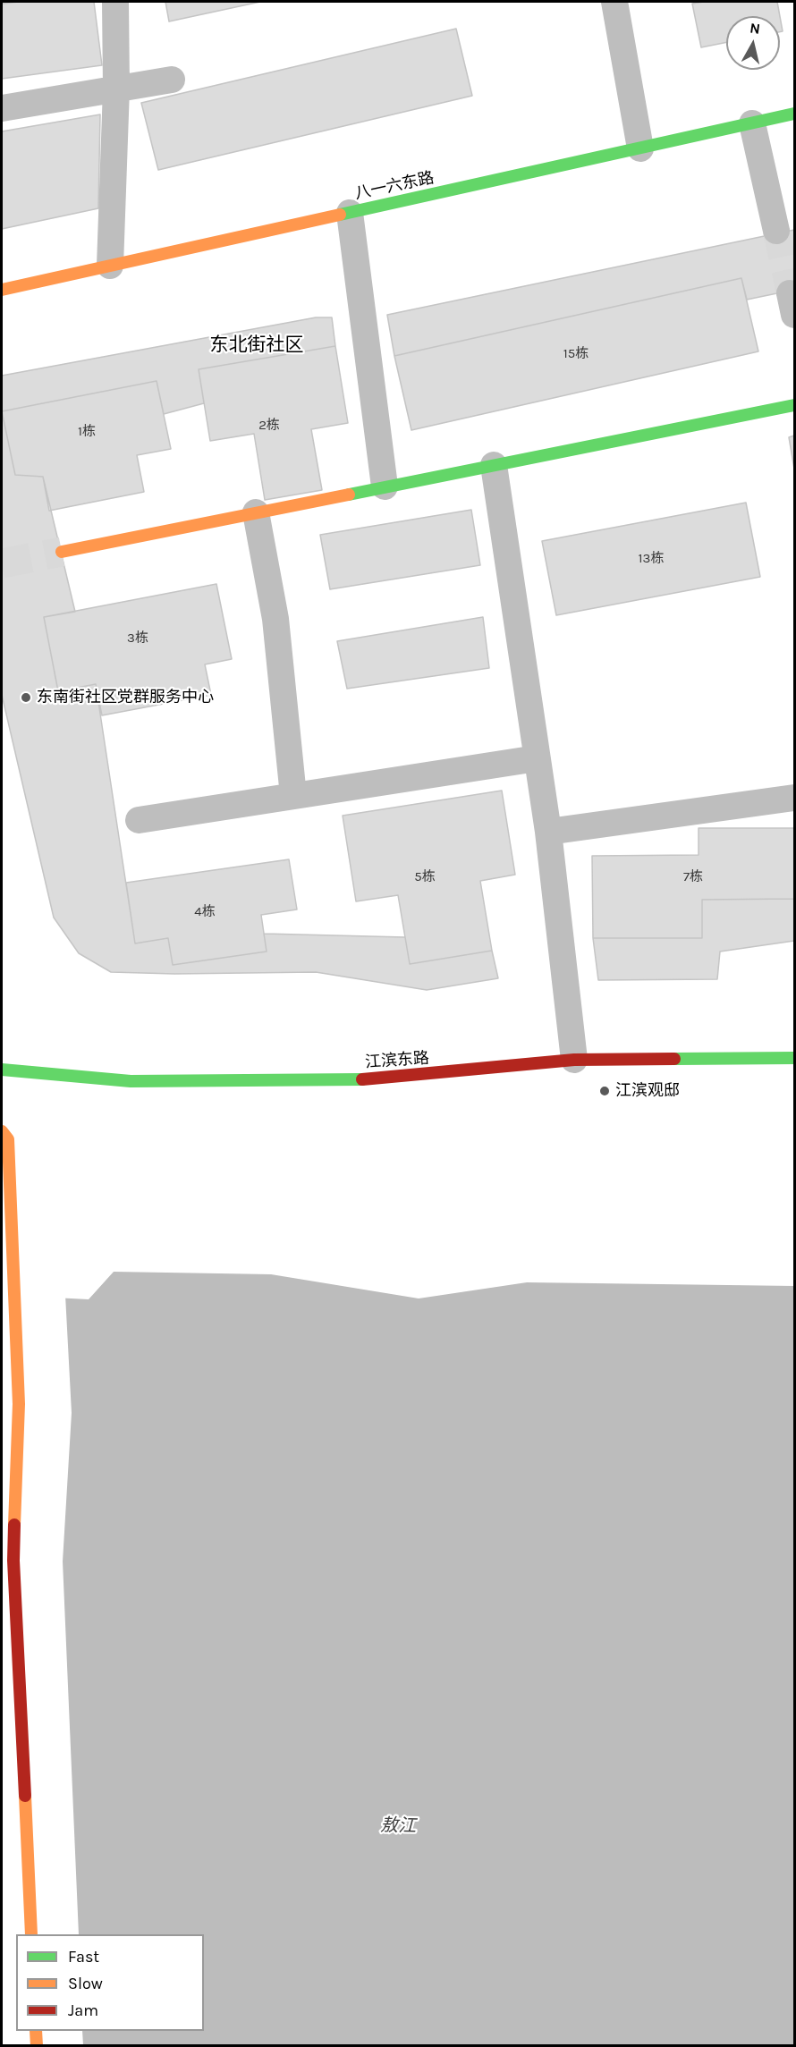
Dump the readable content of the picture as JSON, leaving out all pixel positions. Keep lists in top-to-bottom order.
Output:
{
  "streets": {
    "main road": ["八一六东路", "江滨东路"]
  },
  "districts": ["东北街社区"],
  "water": ["敖江"],
  "places": ["东南街社区党群服务中心", "江滨观邸"],
  "house_numbers": [
    "15栋",
    "2栋",
    "1栋",
    "13栋",
    "3栋",
    "5栋",
    "7栋",
    "4栋"
  ],
  "legend": ["Fast", "Slow", "Jam"],
  "north": "top"
}
